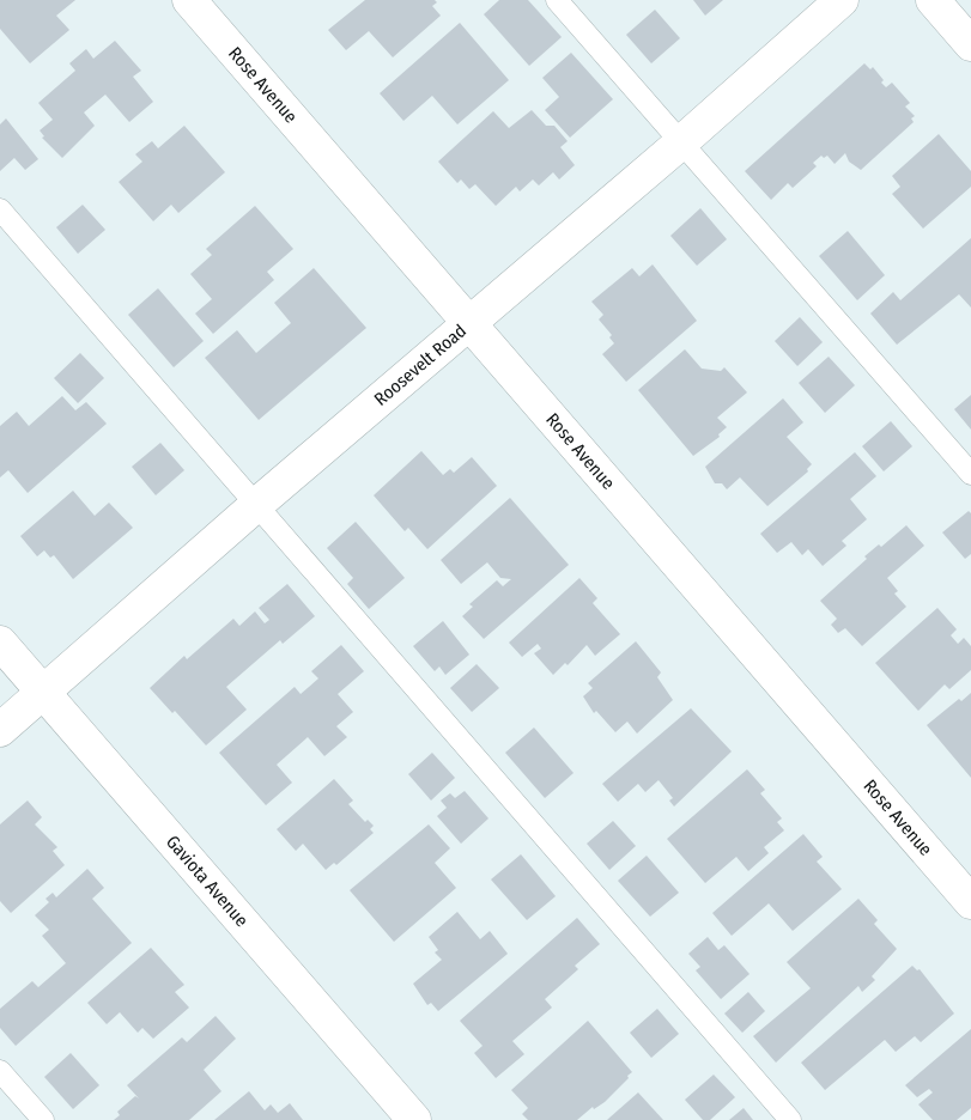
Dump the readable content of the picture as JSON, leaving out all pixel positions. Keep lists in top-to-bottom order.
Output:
{
  "streets": {
    "street": ["Rose Avenue", "Roosevelt Road", "Gaviota Avenue"]
  },
  "crossings": [
    ["Rose Avenue", "Roosevelt Road"],
    ["Roosevelt Road", "Gaviota Avenue"]
  ]
}
